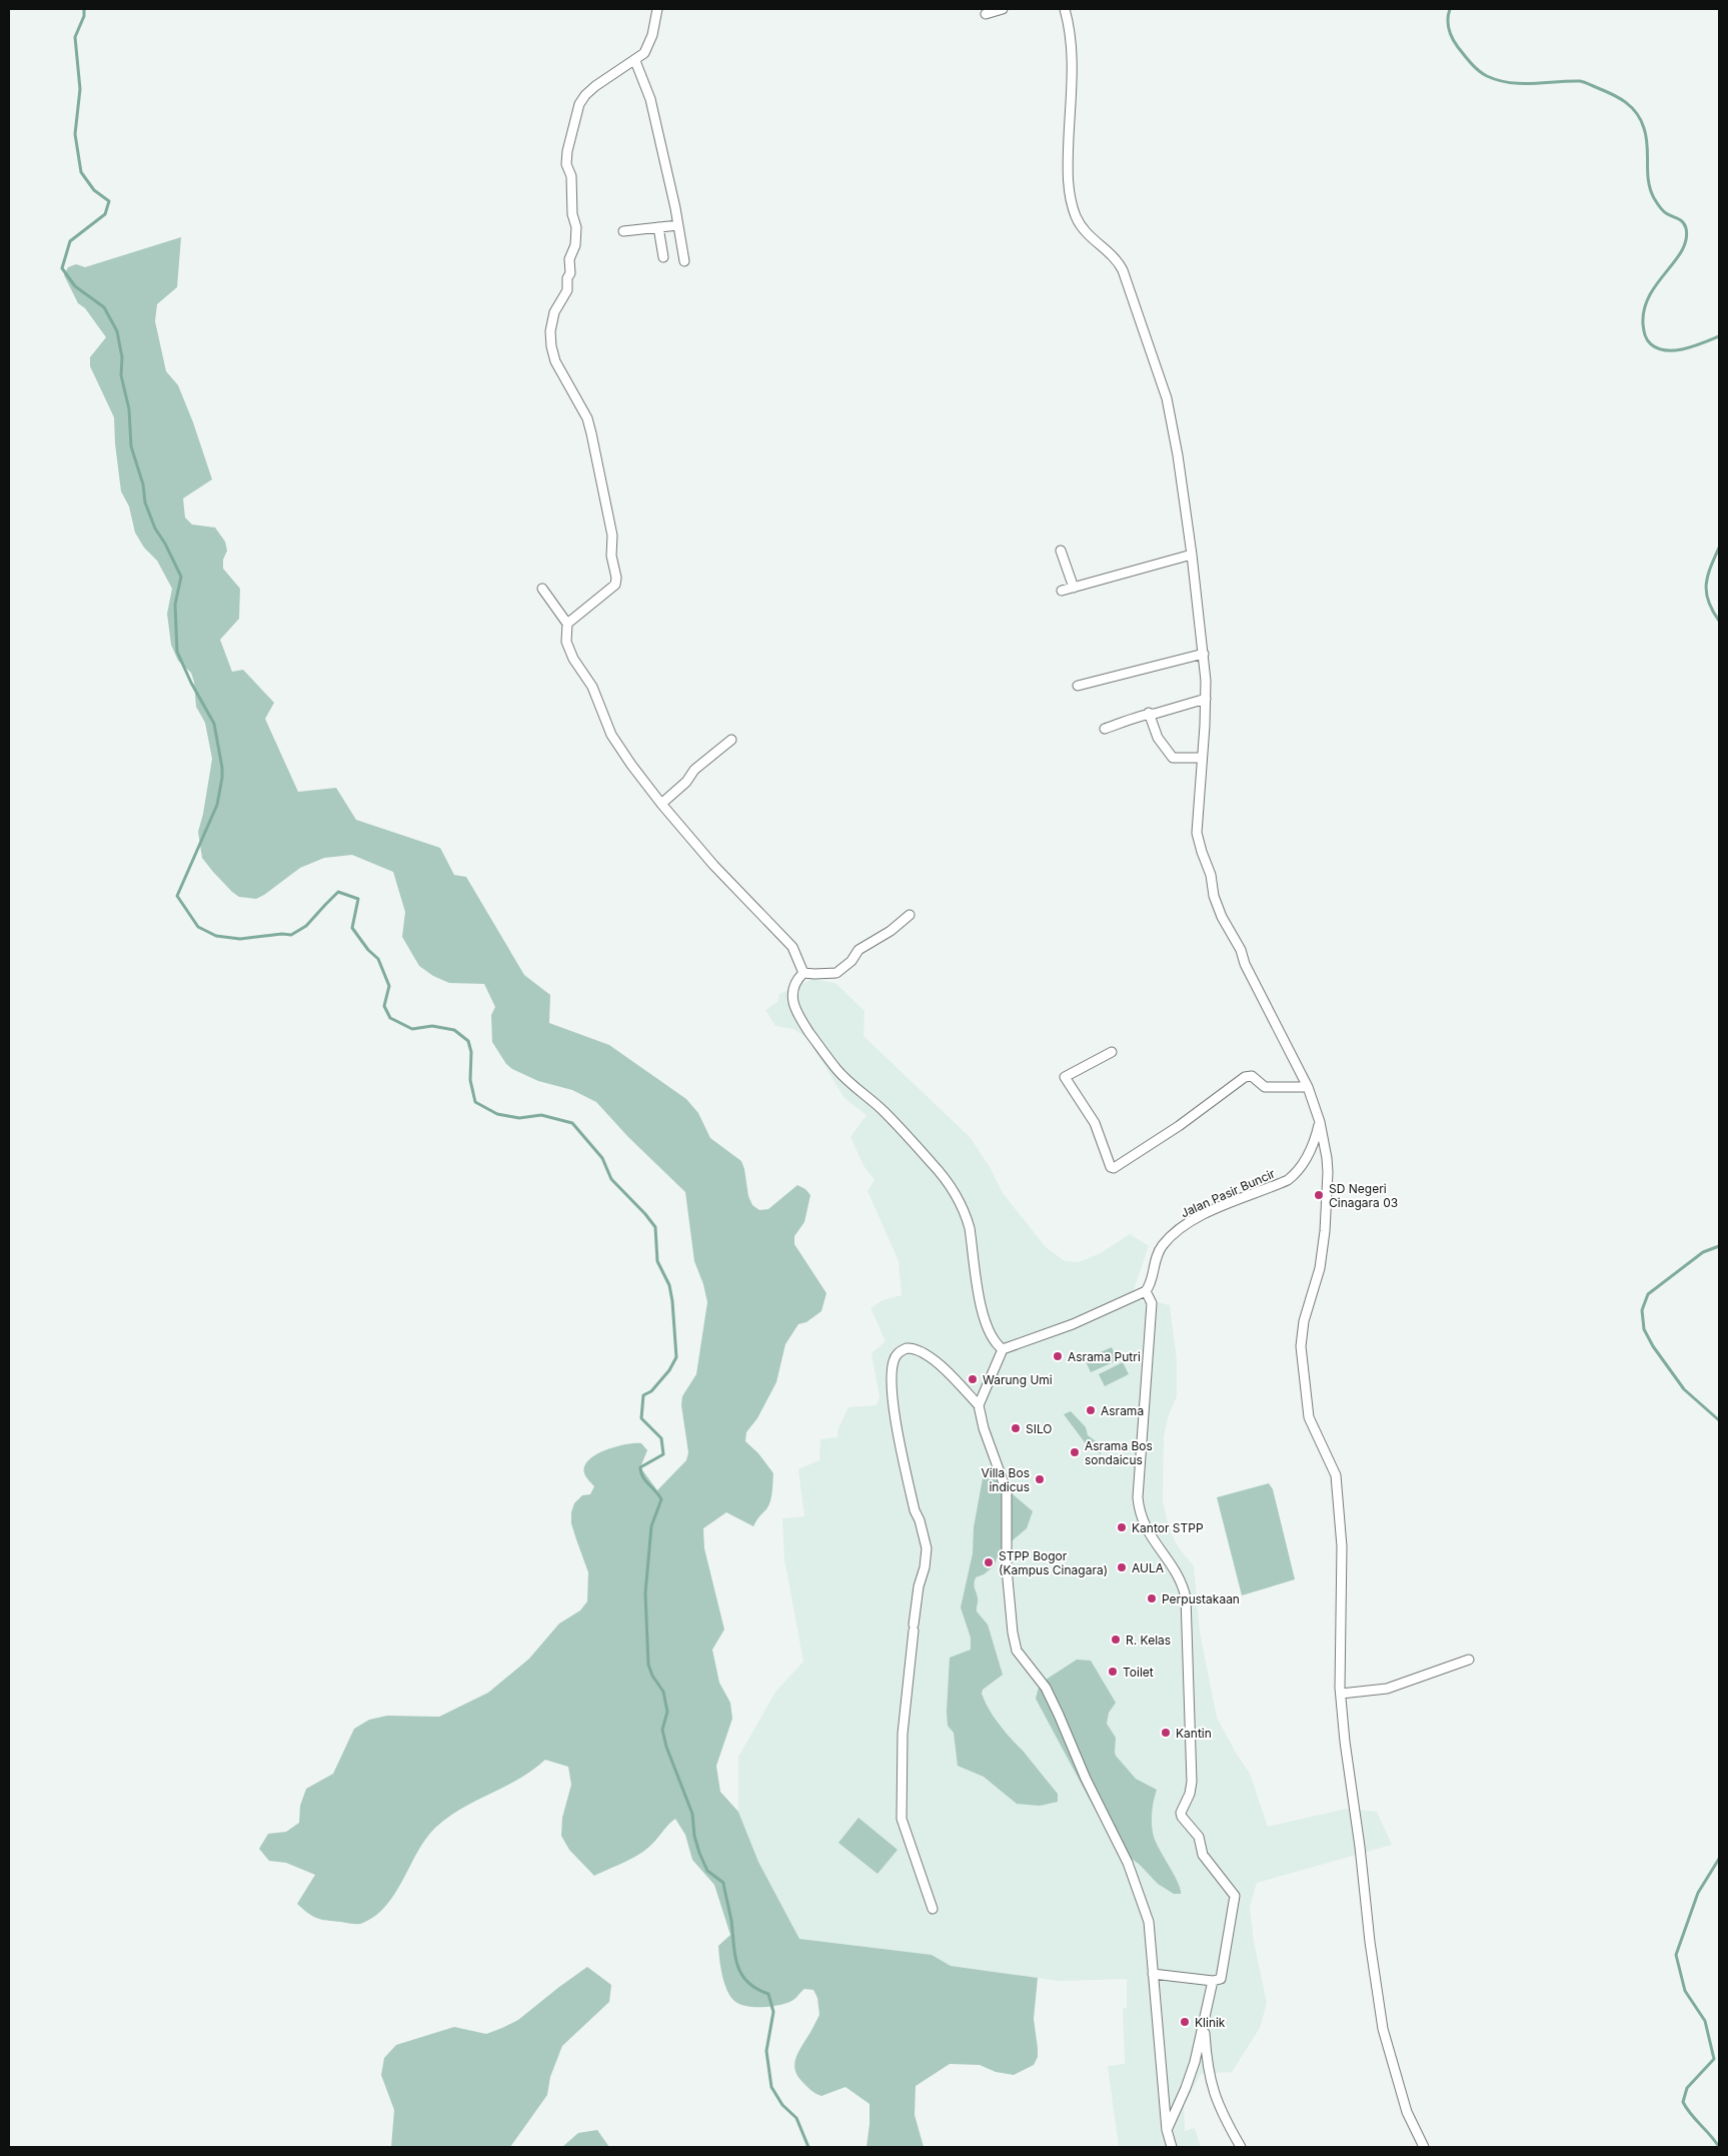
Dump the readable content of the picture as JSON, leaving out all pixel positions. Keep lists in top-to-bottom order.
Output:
{
  "streets": {
    "street": ["Jalan Pasir Buncir"]
  },
  "places": [
    "SD Negeri Cinagara 03",
    "Asrama Putri",
    "Warung Umi",
    "Asrama",
    "SILO",
    "Asrama Bos sondaicus",
    "Villa Bos indicus",
    "Kantor STPP",
    "STPP Bogor (Kampus Cinagara)",
    "AULA",
    "Perpustakaan",
    "R. Kelas",
    "Toilet",
    "Kantin",
    "Klinik"
  ]
}
